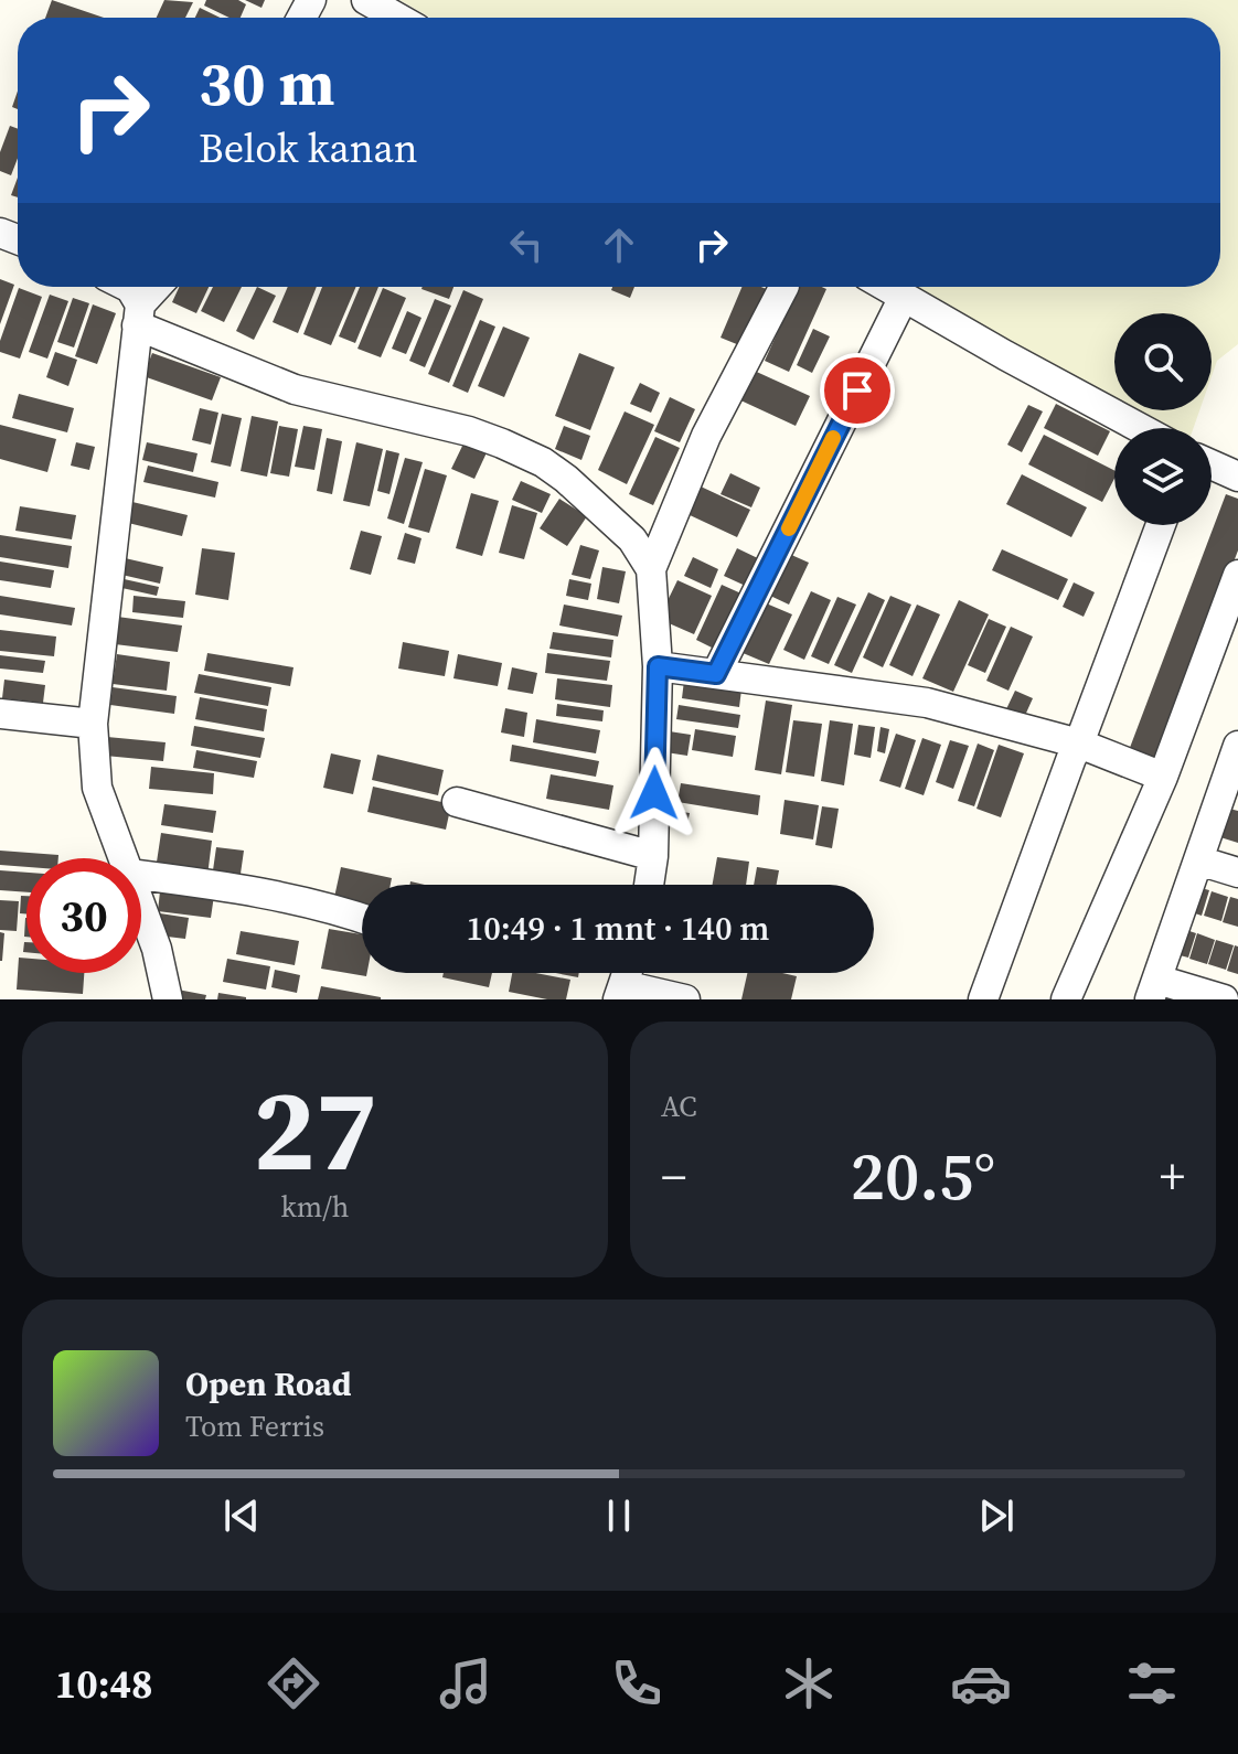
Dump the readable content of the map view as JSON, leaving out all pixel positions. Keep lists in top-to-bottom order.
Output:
{
  "page": {
    "turn": ["30 m", "Belok kanan"],
    "limit": "30",
    "trip": "10:49 · 1 mnt · 140 m",
    "tile": [
      ["27", "km/h"],
      "AC"
    ],
    "heat": ["−", "20.5°", "+"],
    "song": ["Open Road", "Tom Ferris"],
    "tabs": "10:48"
  }
}
